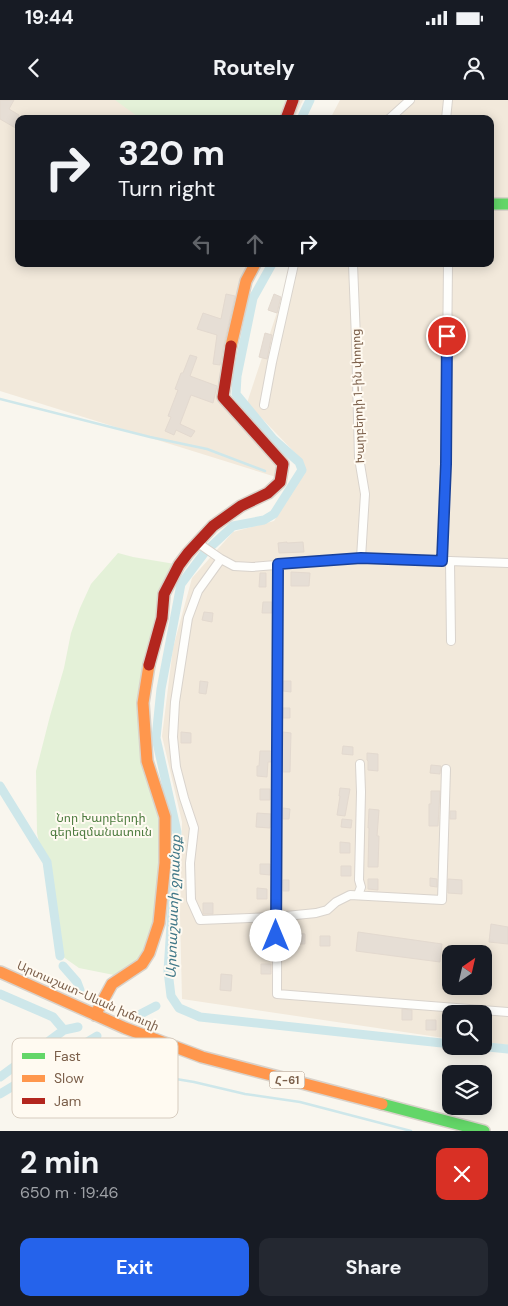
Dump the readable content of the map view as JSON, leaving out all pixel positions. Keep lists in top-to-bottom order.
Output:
{
  "streets": {
    "street": ["Խարբերդի 1-ին փողոց", "Արտաշատ-Սևան խճուղի", "Հ-61"]
  },
  "water": ["Արտաշատի ջրանցք"],
  "parks": ["Նոր Խարբերդի գերեզմանատուն"],
  "legend": ["Fast", "Slow", "Jam"],
  "north": "top right",
  "page": {
    "status": "19:44",
    "header": "Routely",
    "turn": ["320 m", "Turn right"],
    "heading": ["2 min", "650 m · 19:46"],
    "buttons": ["Exit", "Share"]
  }
}
